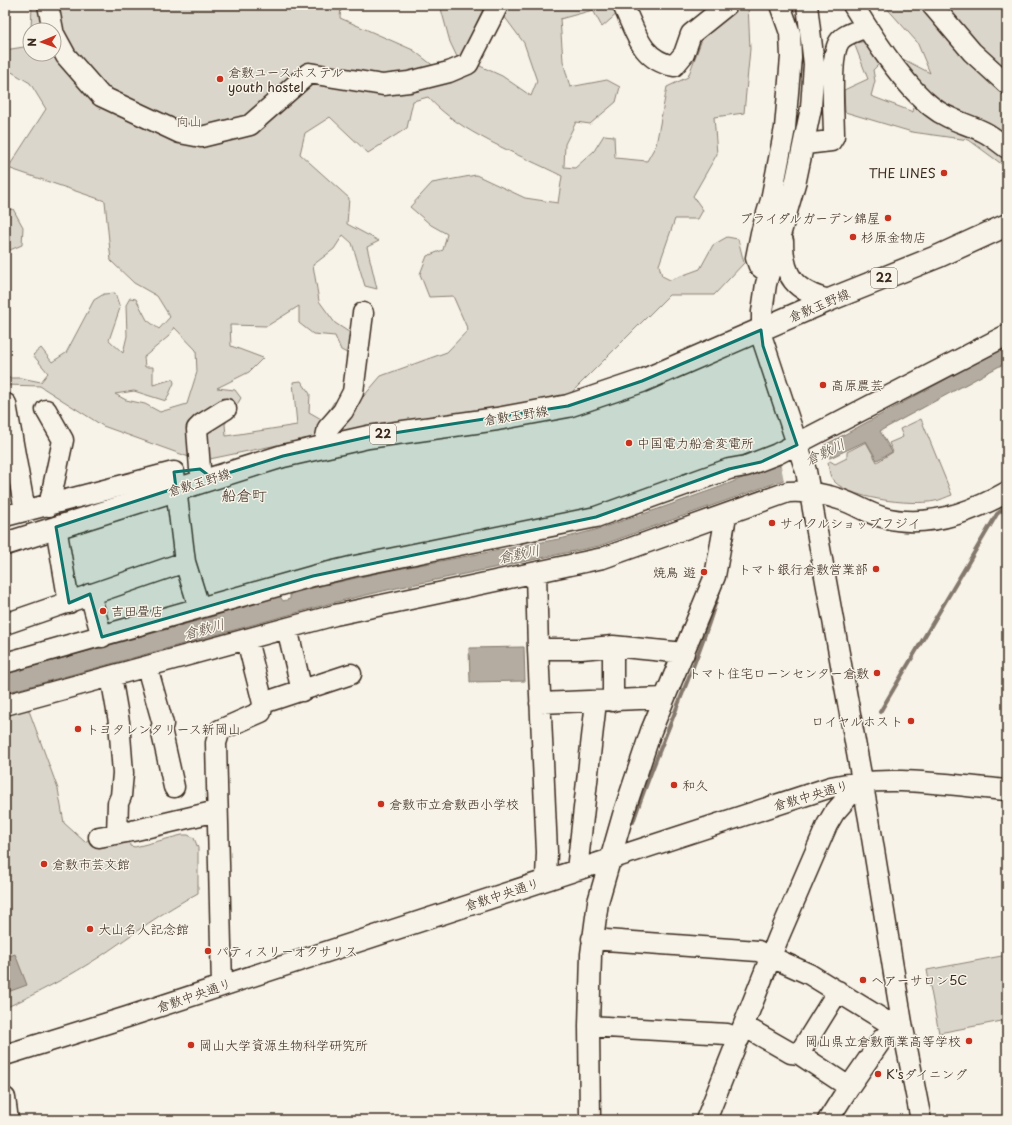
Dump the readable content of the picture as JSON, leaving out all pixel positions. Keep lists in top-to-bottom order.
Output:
{
  "streets": {
    "main road": ["22", "倉敷玉野線"],
    "street": ["倉敷中央通り"]
  },
  "districts": ["船倉町"],
  "water": ["倉敷川"],
  "parks": ["向山"],
  "places": [
    "倉敷ユースホステル youth hostel",
    "THE LINES",
    "ブライダルガーデン錦屋",
    "杉原金物店",
    "高原農芸",
    "中国電力船倉変電所",
    "サイクルショップフジイ",
    "トマト銀行倉敷営業部",
    "焼鳥 遊",
    "吉田畳店",
    "トマト住宅ローンセンター倉敷",
    "ロイヤルホスト",
    "トヨタレンタリース新岡山",
    "和久",
    "倉敷市立倉敷西小学校",
    "倉敷市芸文館",
    "大山名人記念館",
    "パティスリーオクサリス",
    "ヘアーサロン5C",
    "岡山県立倉敷商業高等学校",
    "岡山大学資源生物科学研究所",
    "K'sダイニング"
  ],
  "north": "left"
}
